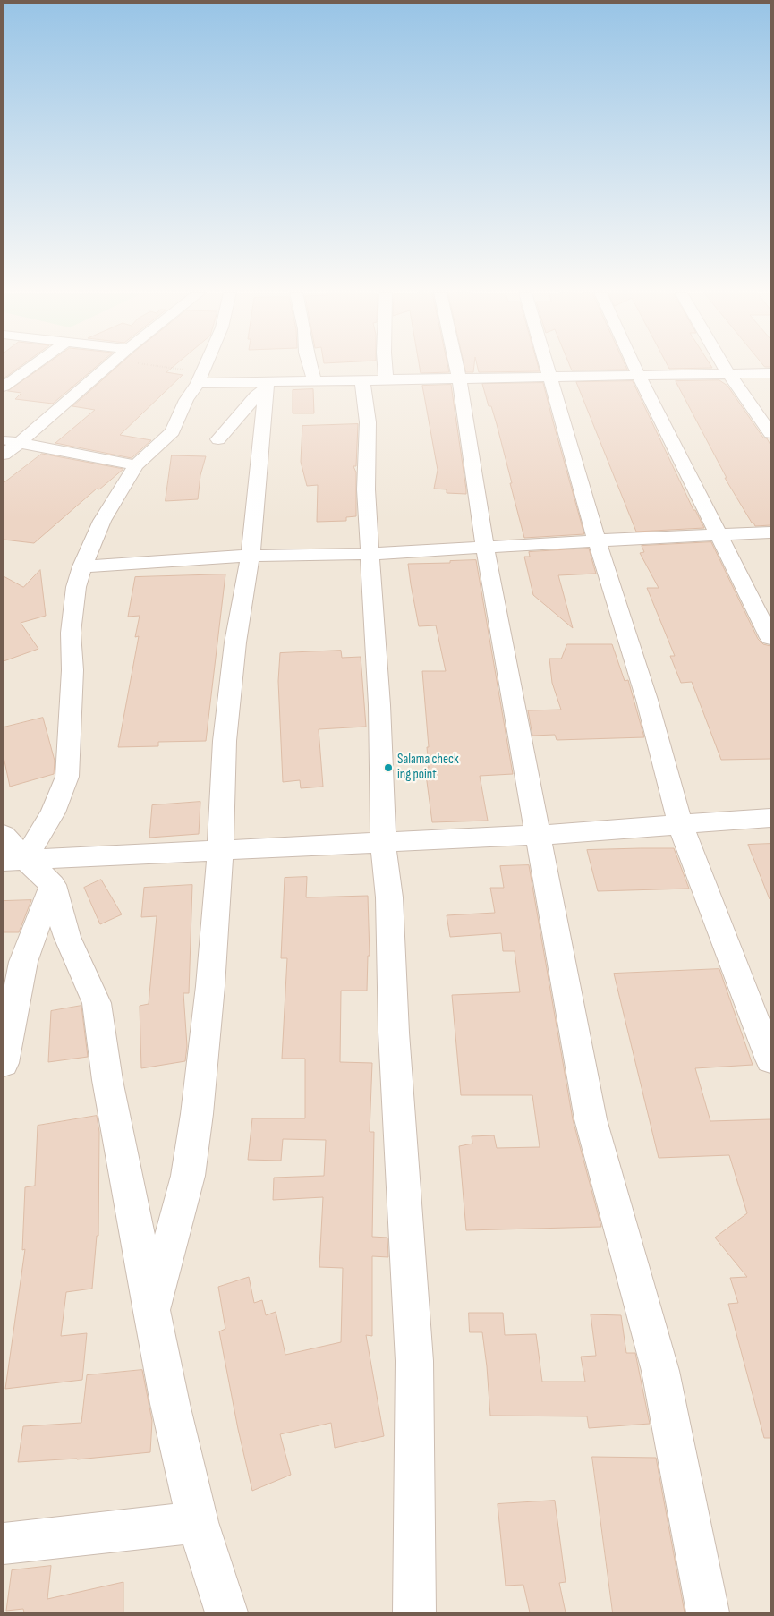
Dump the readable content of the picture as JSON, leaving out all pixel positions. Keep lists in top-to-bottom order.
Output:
{
  "places": ["Salama check ing point"]
}
